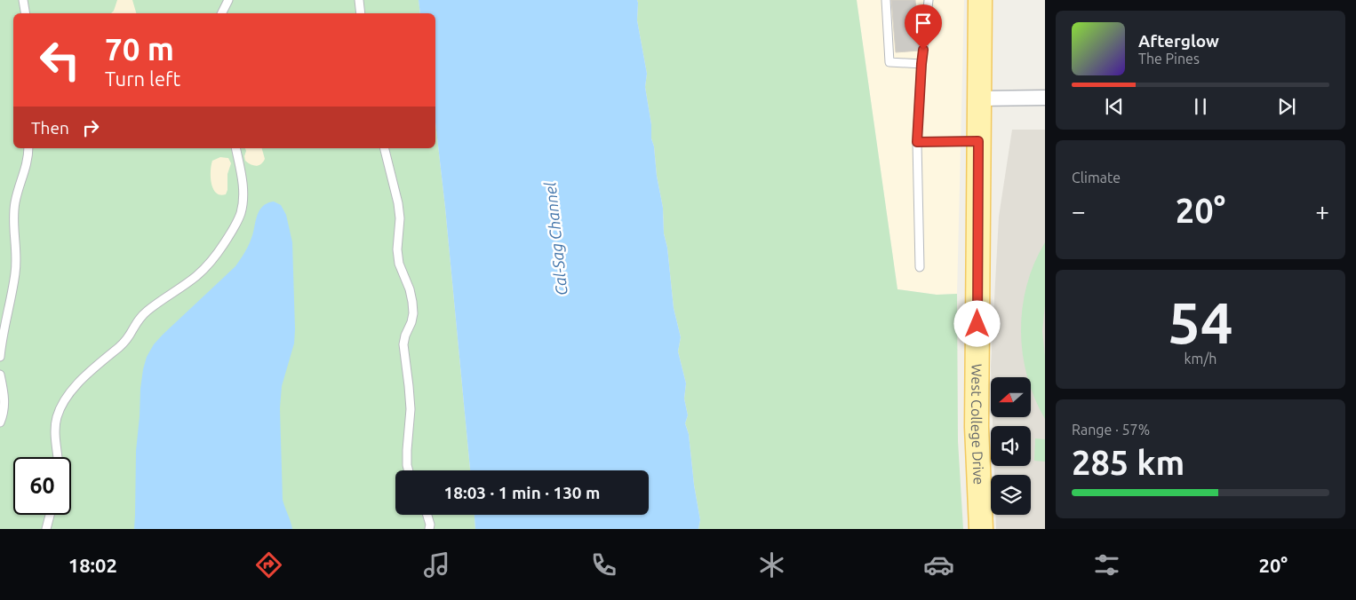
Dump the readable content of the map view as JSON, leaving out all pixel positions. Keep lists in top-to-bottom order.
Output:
{
  "streets": {
    "main road": ["West College Drive"]
  },
  "water": ["Cal-Sag Channel"],
  "north": "left",
  "page": {
    "turn": ["70 m", "Turn left"],
    "song": ["Afterglow", "The Pines"],
    "then": "Then",
    "tile": [
      "Climate",
      ["54", "km/h"],
      ["Range · 57%", "285 km"]
    ],
    "heat": ["−", "20°", "+"],
    "limit": "60",
    "trip": "18:03 · 1 min · 130 m",
    "tabs": ["18:02", "20°"]
  }
}
